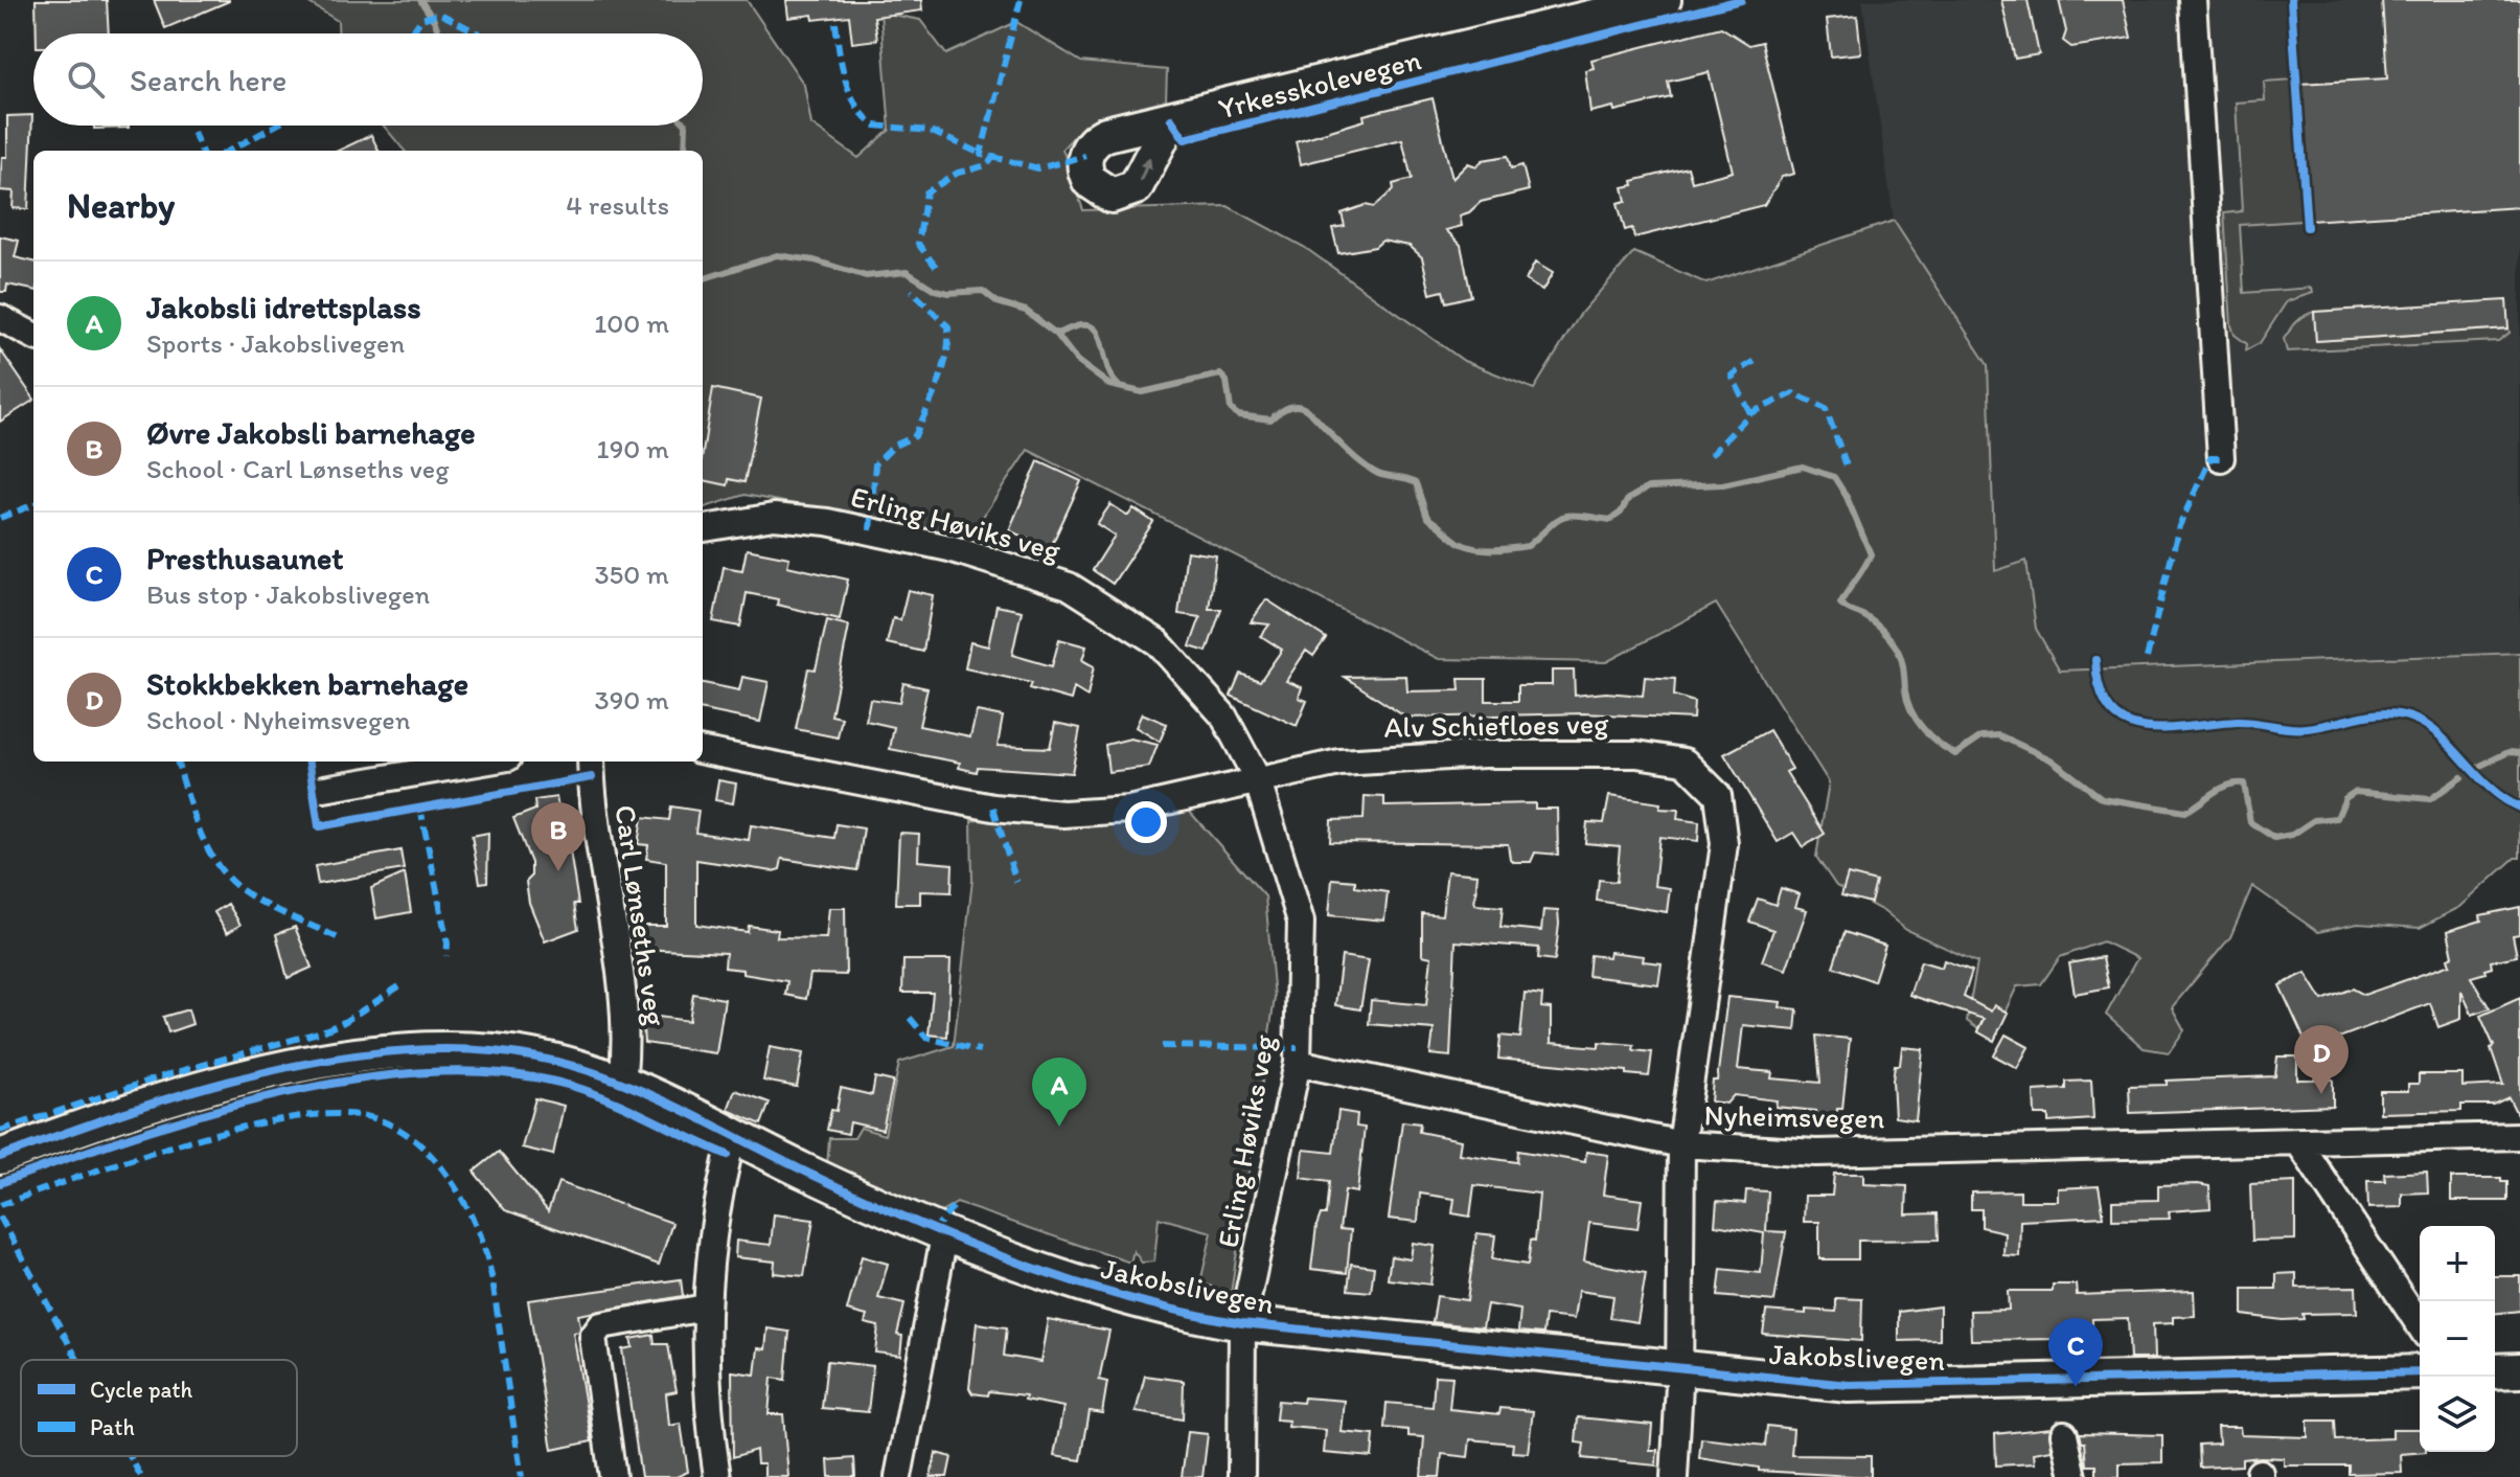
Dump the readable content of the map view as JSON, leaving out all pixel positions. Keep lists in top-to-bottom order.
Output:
{
  "streets": {
    "street": [
      "Yrkesskolevegen",
      "Erling Høviks veg",
      "Alv Schiefloes veg",
      "Carl Lønseths veg",
      "Nyheimsvegen",
      "Jakobslivegen"
    ]
  },
  "crossings": [
    ["Erling Høviks veg", "Alv Schiefloes veg"],
    ["Erling Høviks veg", "Nyheimsvegen"],
    ["Erling Høviks veg", "Jakobslivegen"],
    ["Alv Schiefloes veg", "Nyheimsvegen"],
    ["Alv Schiefloes veg", "Jakobslivegen"],
    ["Carl Lønseths veg", "Jakobslivegen"]
  ],
  "legend": ["Cycle path", "Path"],
  "page": {
    "search": "Search here",
    "heading": ["Nearby", "4 results"],
    "list": [
      {
        "mark": "A",
        "name": "Jakobsli idrettsplass",
        "note": "Sports · Jakobslivegen",
        "value": "100 m"
      },
      {
        "mark": "B",
        "name": "Øvre Jakobsli barnehage",
        "note": "School · Carl Lønseths veg",
        "value": "190 m"
      },
      {
        "mark": "C",
        "name": "Presthusaunet",
        "note": "Bus stop · Jakobslivegen",
        "value": "350 m"
      },
      {
        "mark": "D",
        "name": "Stokkbekken barnehage",
        "note": "School · Nyheimsvegen",
        "value": "390 m"
      }
    ],
    "pins": [
      "B",
      "D",
      "A",
      "C"
    ],
    "map_buttons": ["+", "−"]
  }
}
